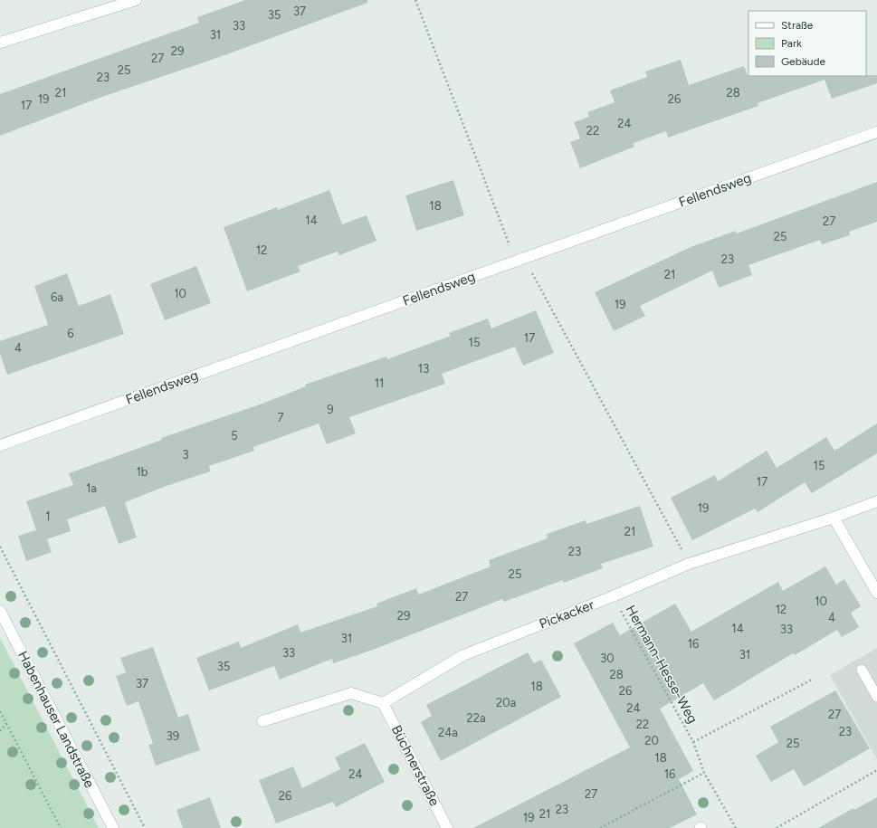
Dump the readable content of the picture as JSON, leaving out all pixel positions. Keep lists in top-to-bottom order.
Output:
{
  "streets": {
    "street": [
      "Fellendsweg",
      "Pickacker",
      "Habenhauser Landstraße",
      "Büchnerstraße"
    ],
    "path": ["Hermann-Hesse-Weg"]
  },
  "crossings": [
    ["Pickacker", "Hermann-Hesse-Weg"],
    ["Pickacker", "Büchnerstraße"]
  ],
  "house_numbers": [
    "37",
    "35",
    "33",
    "31",
    "29",
    "27",
    "25",
    "23",
    "21",
    "28",
    "19",
    "26",
    "17",
    "24",
    "22",
    "18",
    "14",
    "27",
    "25",
    "12",
    "23",
    "21",
    "10",
    "6a",
    "19",
    "6",
    "17",
    "15",
    "4",
    "13",
    "11",
    "9",
    "7",
    "5",
    "3",
    "15",
    "1b",
    "17",
    "1a",
    "19",
    "1",
    "21",
    "23",
    "25",
    "27",
    "10",
    "12",
    "29",
    "4",
    "14",
    "33",
    "31",
    "16",
    "33",
    "31",
    "30",
    "35",
    "28",
    "37",
    "18",
    "26",
    "20a",
    "24",
    "27",
    "22a",
    "22",
    "23",
    "24a",
    "39",
    "20",
    "25",
    "18",
    "24",
    "16",
    "27",
    "26",
    "23",
    "21",
    "19"
  ],
  "legend": ["Straße", "Park", "Gebäude"]
}
